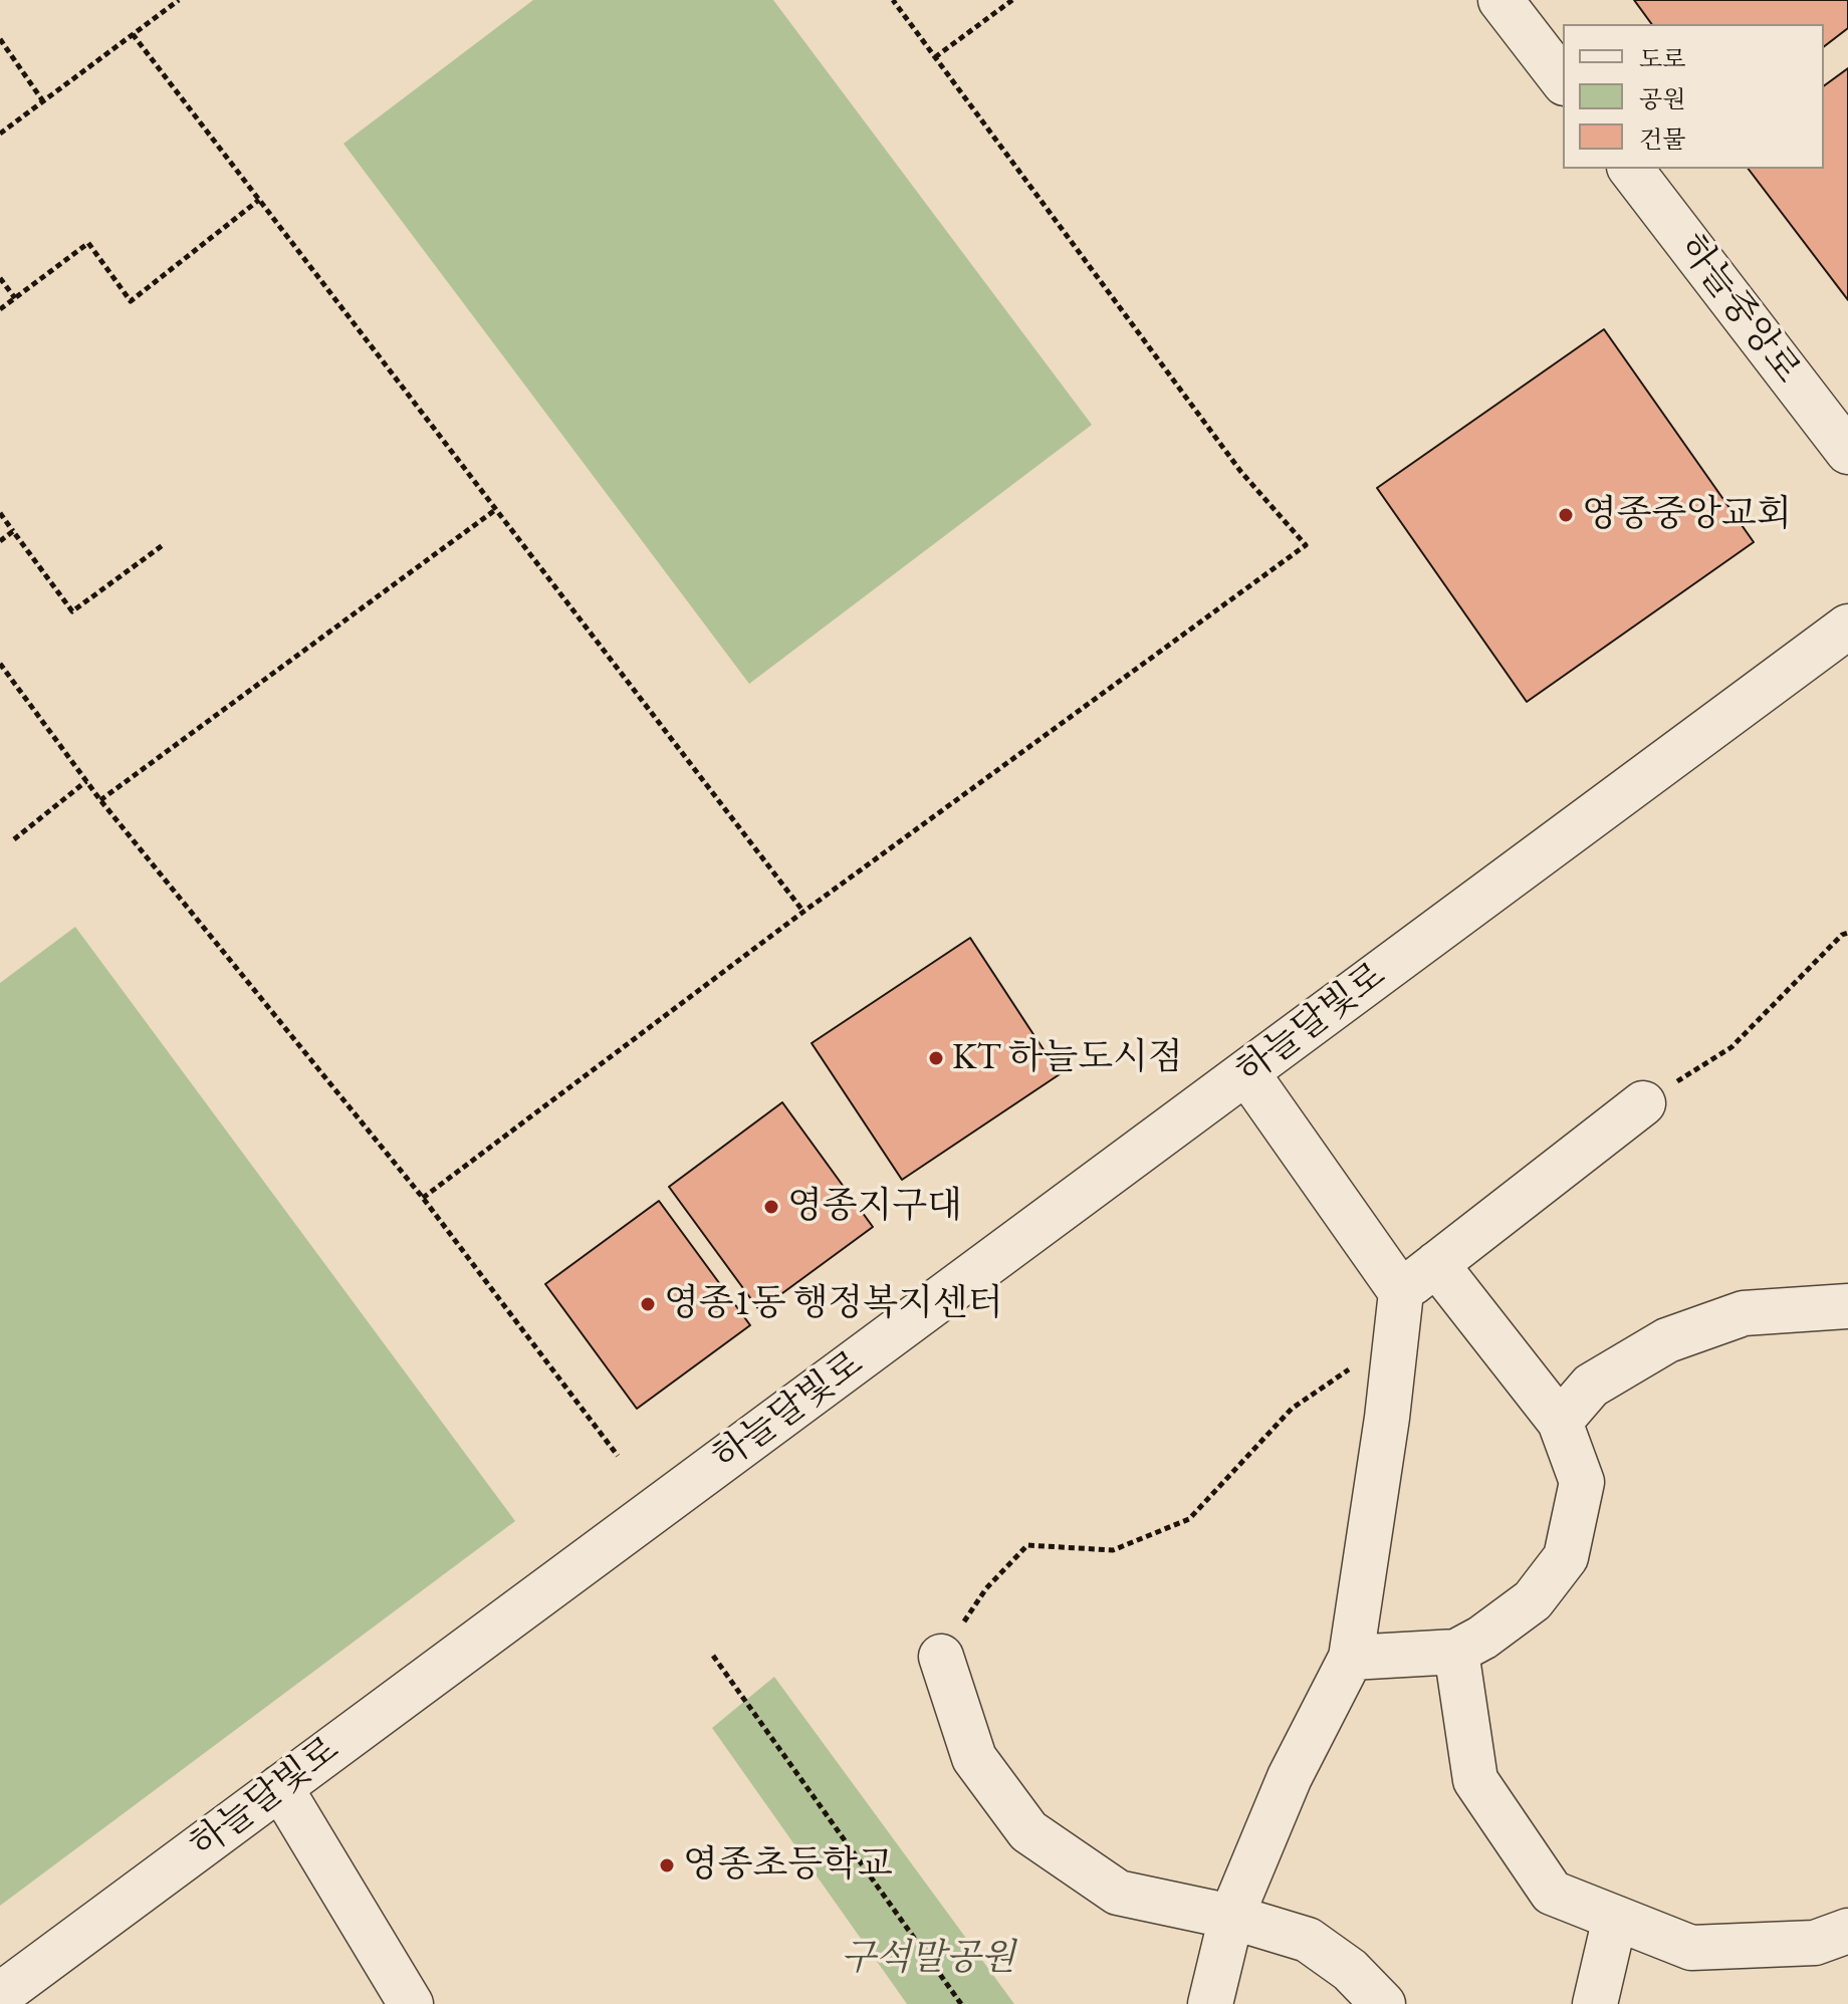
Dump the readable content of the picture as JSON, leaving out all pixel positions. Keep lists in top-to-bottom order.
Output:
{
  "streets": {
    "street": ["하늘중앙로", "하늘달빛로"]
  },
  "parks": ["구석말공원"],
  "places": [
    "영종중앙교회",
    "KT 하늘도시점",
    "영종지구대",
    "영종1동 행정복지센터",
    "영종초등학교"
  ],
  "legend": ["도로", "공원", "건물"]
}
